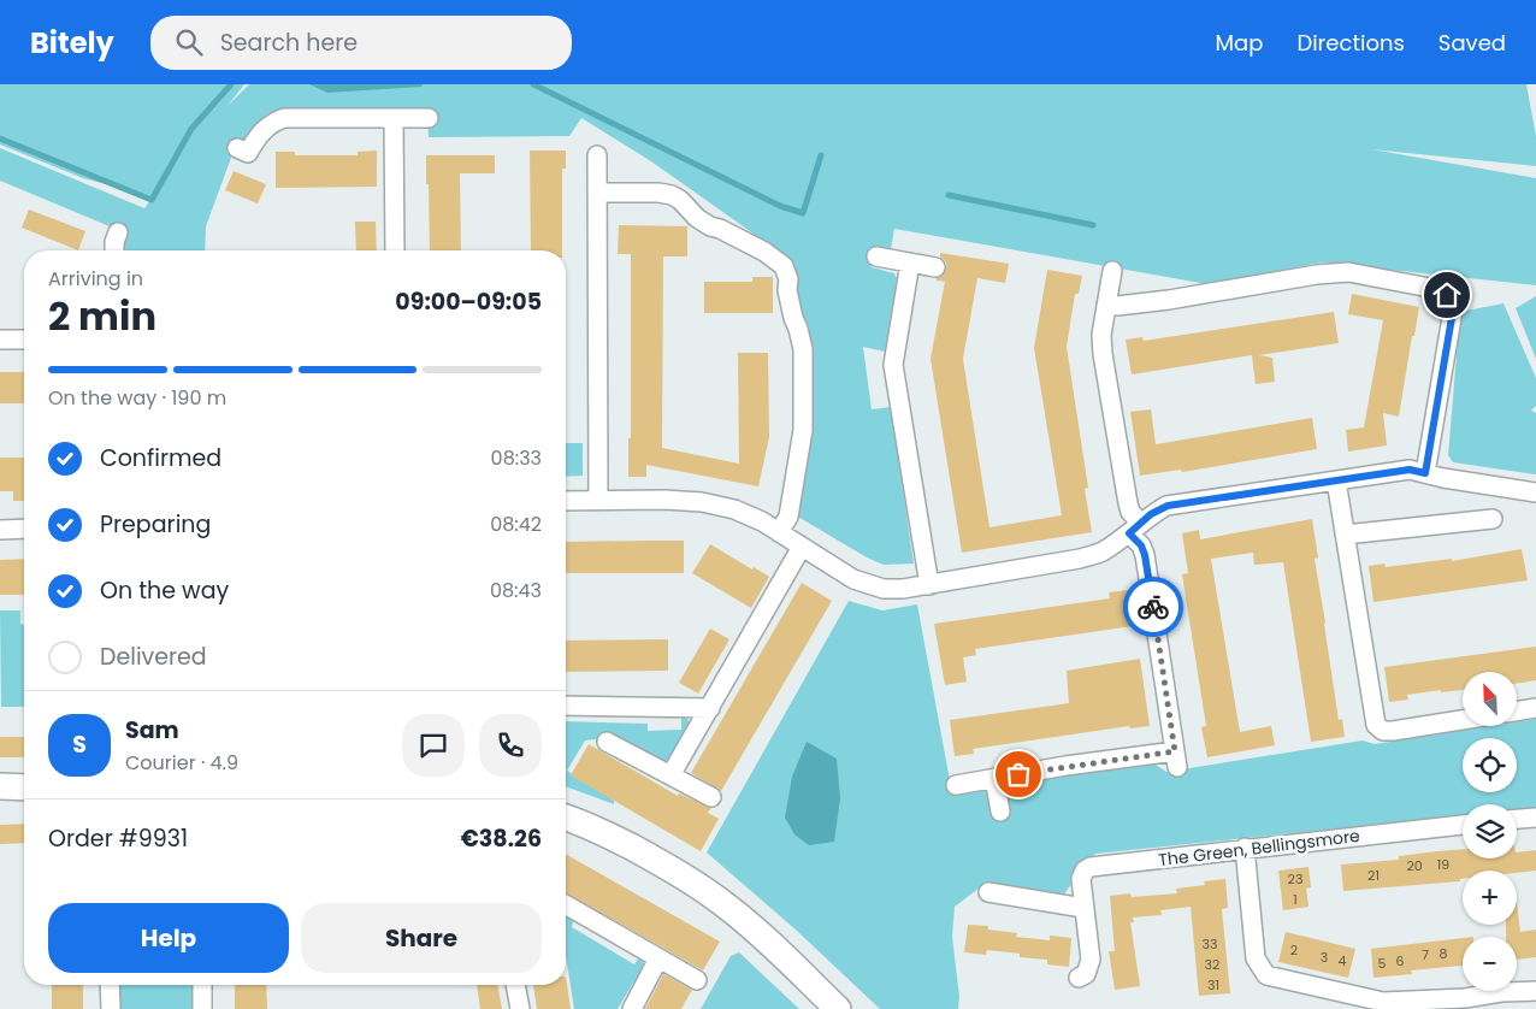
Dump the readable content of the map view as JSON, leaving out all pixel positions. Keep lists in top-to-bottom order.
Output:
{
  "streets": {
    "street": ["The Green, Bellingsmore"]
  },
  "house_numbers": [
    "19",
    "20",
    "21",
    "23",
    "1",
    "33",
    "2",
    "8",
    "7",
    "3",
    "4",
    "6",
    "5",
    "32",
    "31"
  ],
  "north": "top left",
  "page": {
    "header": "Bitely",
    "search": "Search here",
    "nav": ["Map", "Directions", "Saved"],
    "heading": ["2 min", "Arriving in", "09:00–09:05"],
    "panel": [
      "Sam",
      "Courier · 4.9",
      "Order #9931",
      "€38.26"
    ],
    "bar": "On the way · 190 m",
    "list": [
      ["Confirmed", "08:33"],
      ["Preparing", "08:42"],
      ["On the way", "08:43"],
      "Delivered"
    ],
    "map_buttons": ["+", "−"],
    "round": "S",
    "buttons": ["Help", "Share"]
  }
}
